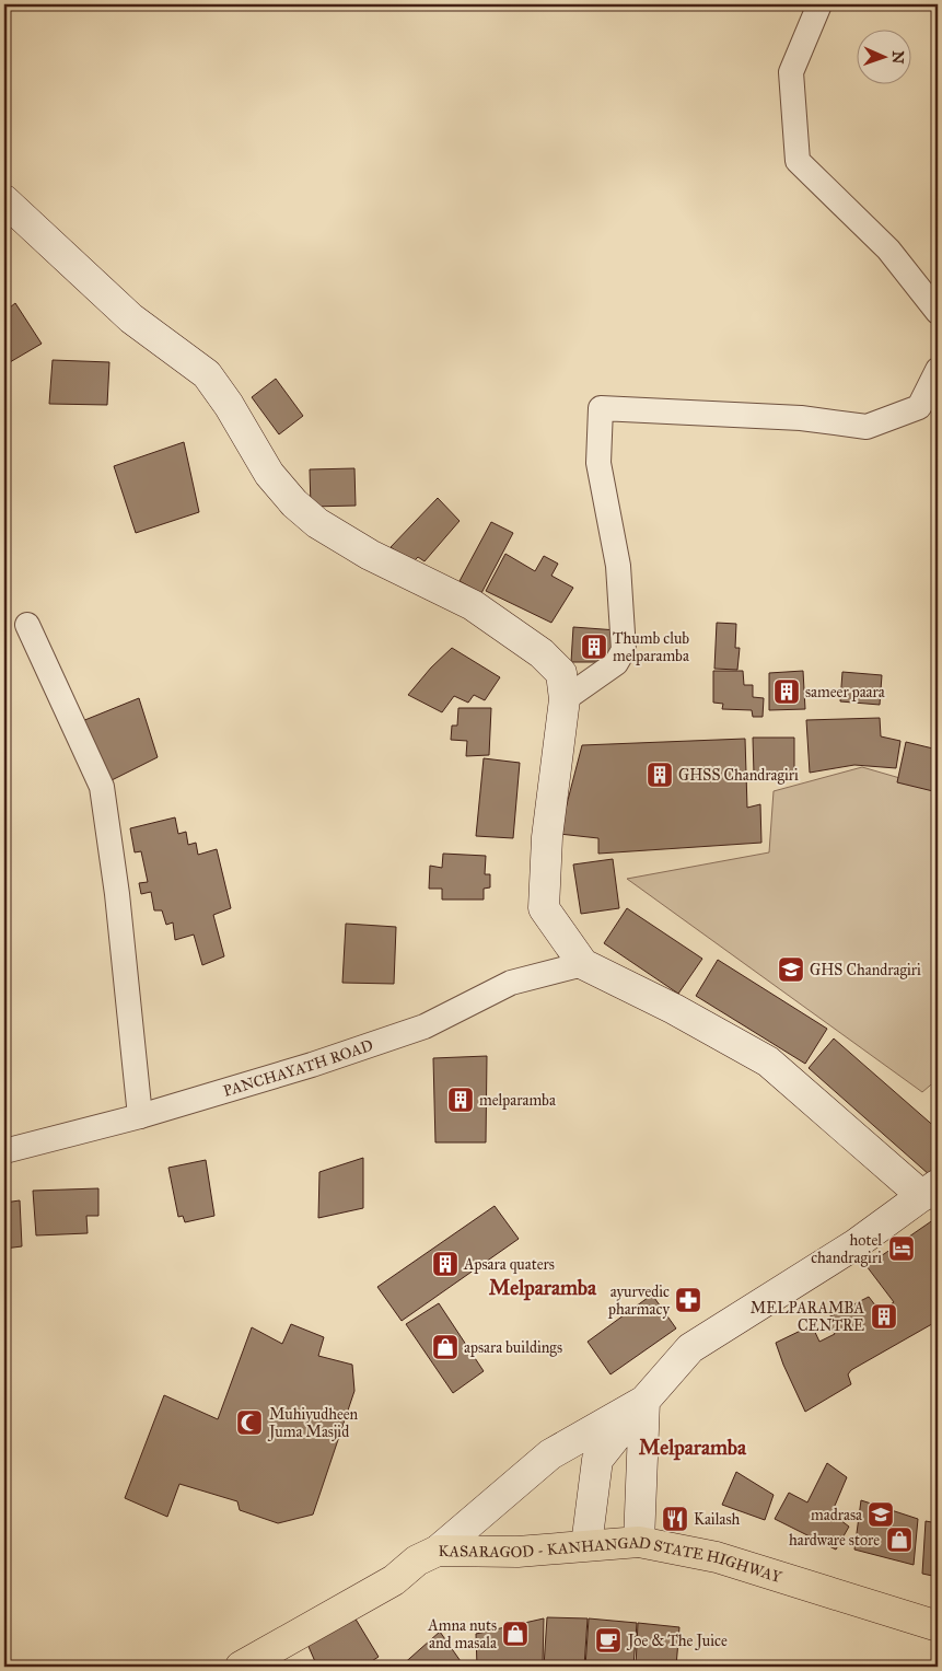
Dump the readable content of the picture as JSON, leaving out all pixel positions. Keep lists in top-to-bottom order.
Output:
{
  "streets": {
    "main road": ["KASARAGOD - KANHANGAD STATE HIGHWAY"],
    "street": ["PANCHAYATH ROAD"]
  },
  "districts": ["Melparamba", "Melparamba"],
  "places": {
    "building": [
      "Thumb club melparamba",
      "sameer paara",
      "GHSS Chandragiri",
      "melparamba",
      "Apsara quaters",
      "MELPARAMBA CENTRE"
    ],
    "school or university": ["GHS Chandragiri", "madrasa"],
    "hotel": ["hotel chandragiri"],
    "pharmacy": ["ayurvedic pharmacy"],
    "shop": ["apsara buildings", "hardware store", "Amna nuts and masala"],
    "mosque": ["Muhiyudheen Juma Masjid"],
    "restaurant": ["Kailash"],
    "cafe": ["Joe & The Juice"]
  },
  "north": "right"
}
